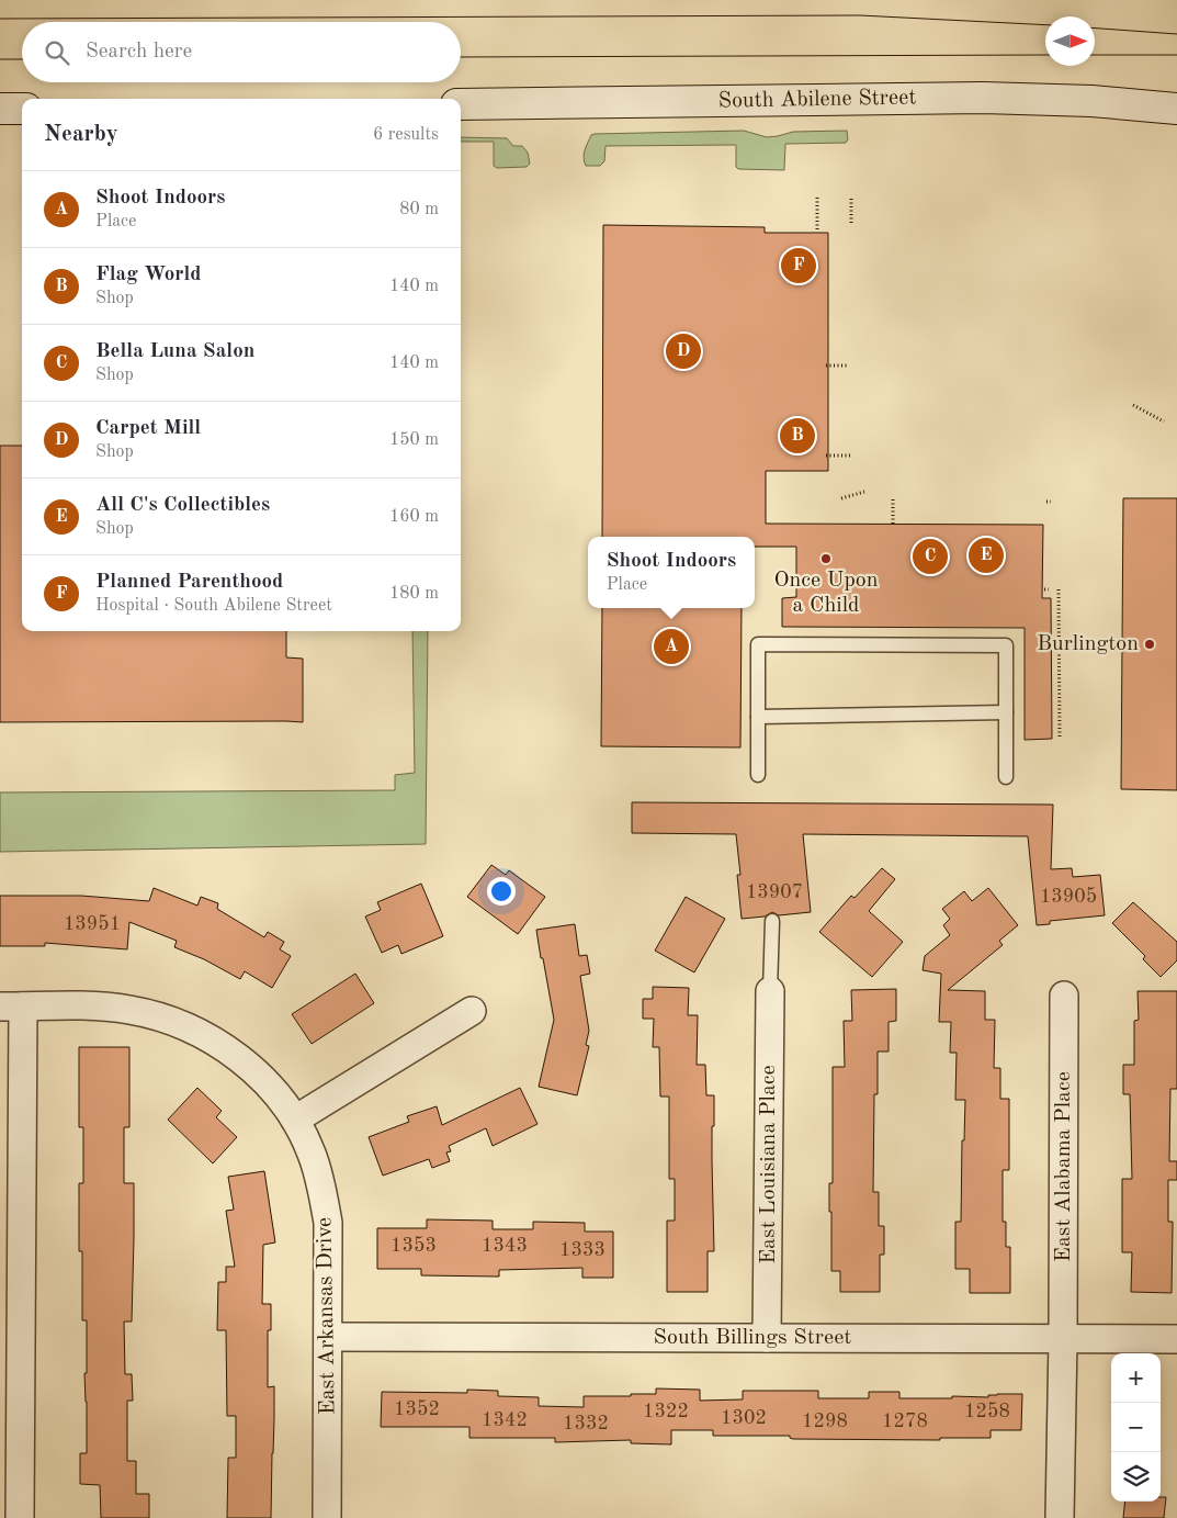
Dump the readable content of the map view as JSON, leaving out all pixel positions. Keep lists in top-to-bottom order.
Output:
{
  "streets": {
    "street": [
      "South Abilene Street",
      "East Louisiana Place",
      "East Alabama Place",
      "East Arkansas Drive",
      "South Billings Street"
    ]
  },
  "crossings": [
    ["East Louisiana Place", "South Billings Street"],
    ["East Alabama Place", "South Billings Street"],
    ["East Arkansas Drive", "South Billings Street"]
  ],
  "places": ["Once Upon a Child", "Burlington"],
  "house_numbers": [
    "13907",
    "13905",
    "13951",
    "1353",
    "1343",
    "1333",
    "1352",
    "1322",
    "1258",
    "1302",
    "1342",
    "1298",
    "1278",
    "1332"
  ],
  "north": "right",
  "page": {
    "search": "Search here",
    "heading": ["Nearby", "6 results"],
    "list": [
      {
        "mark": "A",
        "name": "Shoot Indoors",
        "note": "Place",
        "value": "80 m"
      },
      {
        "mark": "B",
        "name": "Flag World",
        "note": "Shop",
        "value": "140 m"
      },
      {
        "mark": "C",
        "name": "Bella Luna Salon",
        "note": "Shop",
        "value": "140 m"
      },
      {
        "mark": "D",
        "name": "Carpet Mill",
        "note": "Shop",
        "value": "150 m"
      },
      {
        "mark": "E",
        "name": "All C's Collectibles",
        "note": "Shop",
        "value": "160 m"
      },
      {
        "mark": "F",
        "name": "Planned Parenthood",
        "note": "Hospital · South Abilene Street",
        "value": "180 m"
      }
    ],
    "pins": [
      "F",
      "D",
      "B",
      "E",
      "C",
      "A"
    ],
    "popup": ["Shoot Indoors", "Place"],
    "map_buttons": ["+", "−"]
  }
}
